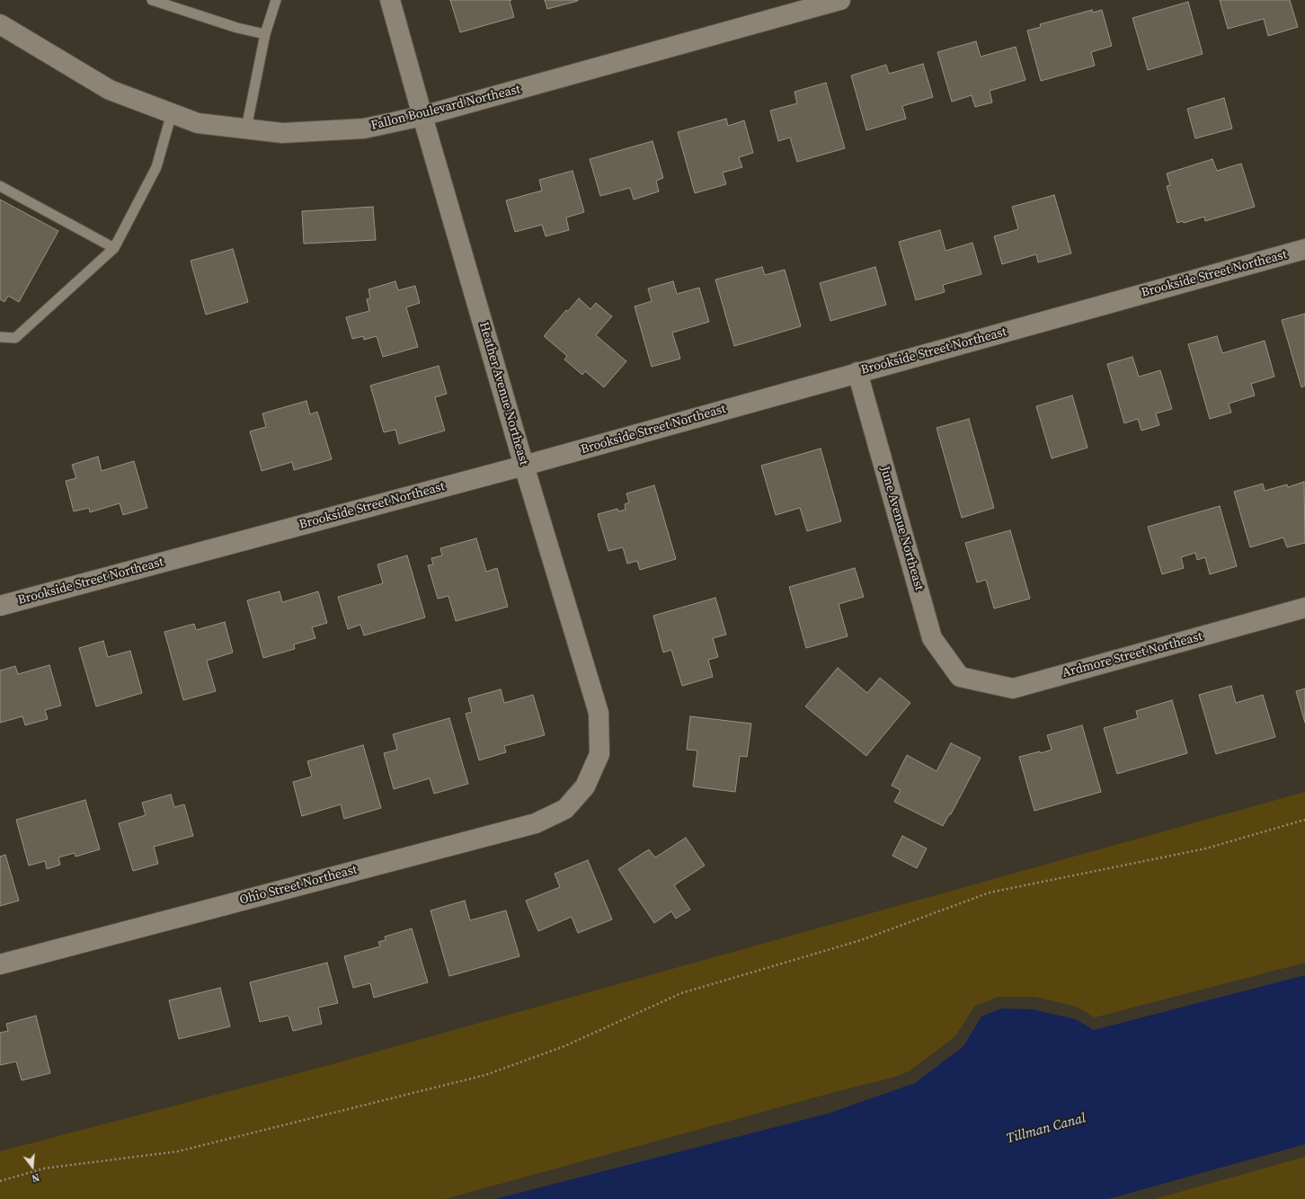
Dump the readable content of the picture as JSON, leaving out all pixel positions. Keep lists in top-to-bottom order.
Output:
{
  "streets": {
    "street": [
      "Fallon Boulevard Northeast",
      "Brookside Street Northeast",
      "Heather Avenue Northeast",
      "June Avenue Northeast",
      "Ardmore Street Northeast",
      "Ohio Street Northeast"
    ]
  },
  "crossings": [
    ["Fallon Boulevard Northeast", "Heather Avenue Northeast"],
    ["Brookside Street Northeast", "Heather Avenue Northeast"],
    ["Brookside Street Northeast", "June Avenue Northeast"],
    ["Heather Avenue Northeast", "Ohio Street Northeast"],
    ["June Avenue Northeast", "Ardmore Street Northeast"]
  ],
  "water": ["Tillman Canal"],
  "north": "bottom"
}
